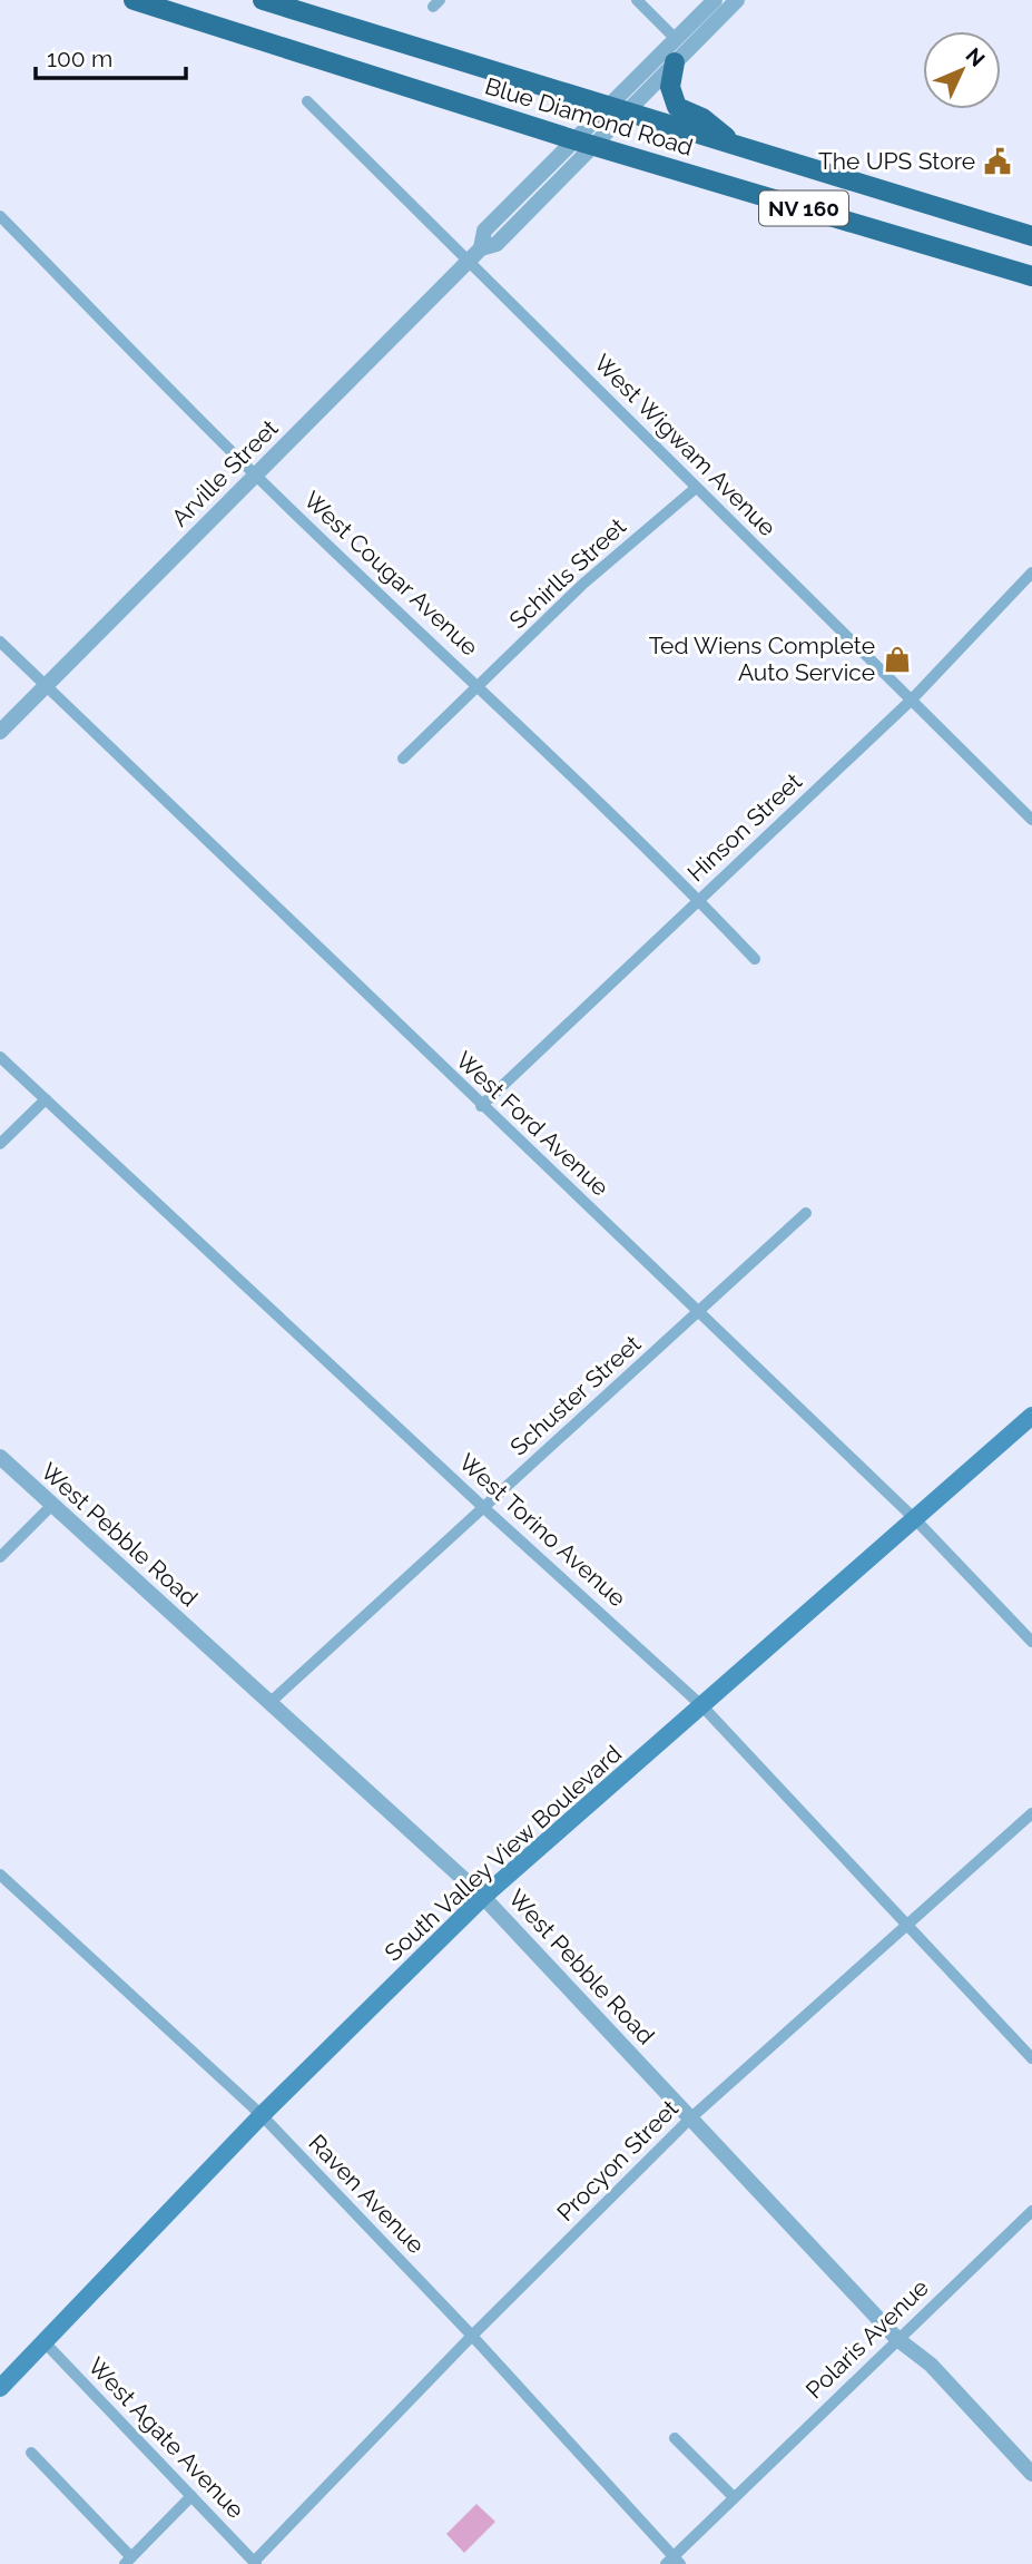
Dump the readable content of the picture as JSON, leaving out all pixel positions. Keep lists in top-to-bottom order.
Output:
{
  "streets": {
    "highway": ["Blue Diamond Road", "NV 160"],
    "main road": ["South Valley View Boulevard"],
    "street": [
      "West Wigwam Avenue",
      "Arville Street",
      "West Cougar Avenue",
      "Schirlls Street",
      "Hinson Street",
      "West Ford Avenue",
      "Schuster Street",
      "West Torino Avenue",
      "West Pebble Road",
      "Procyon Street",
      "Raven Avenue",
      "Polaris Avenue",
      "West Agate Avenue"
    ]
  },
  "crossings": [
    ["Blue Diamond Road", "Arville Street"],
    ["West Wigwam Avenue", "Arville Street"],
    ["West Wigwam Avenue", "Schirlls Street"],
    ["West Wigwam Avenue", "Hinson Street"],
    ["Arville Street", "West Cougar Avenue"],
    ["Arville Street", "West Ford Avenue"],
    ["West Cougar Avenue", "Schirlls Street"],
    ["West Cougar Avenue", "Hinson Street"],
    ["Hinson Street", "West Ford Avenue"],
    ["West Ford Avenue", "Schuster Street"],
    ["West Ford Avenue", "South Valley View Boulevard"],
    ["Schuster Street", "West Torino Avenue"],
    ["Schuster Street", "West Pebble Road"],
    ["West Torino Avenue", "South Valley View Boulevard"],
    ["West Torino Avenue", "Procyon Street"],
    ["West Pebble Road", "South Valley View Boulevard"],
    ["West Pebble Road", "Procyon Street"],
    ["West Pebble Road", "Polaris Avenue"],
    ["South Valley View Boulevard", "Raven Avenue"],
    ["South Valley View Boulevard", "West Agate Avenue"],
    ["Procyon Street", "Raven Avenue"],
    ["Procyon Street", "West Agate Avenue"],
    ["Raven Avenue", "Polaris Avenue"]
  ],
  "places": {
    "public building": ["The UPS Store"],
    "shop": ["Ted Wiens Complete Auto Service"]
  },
  "scale_bar": "100 m",
  "north": "top right"
}
